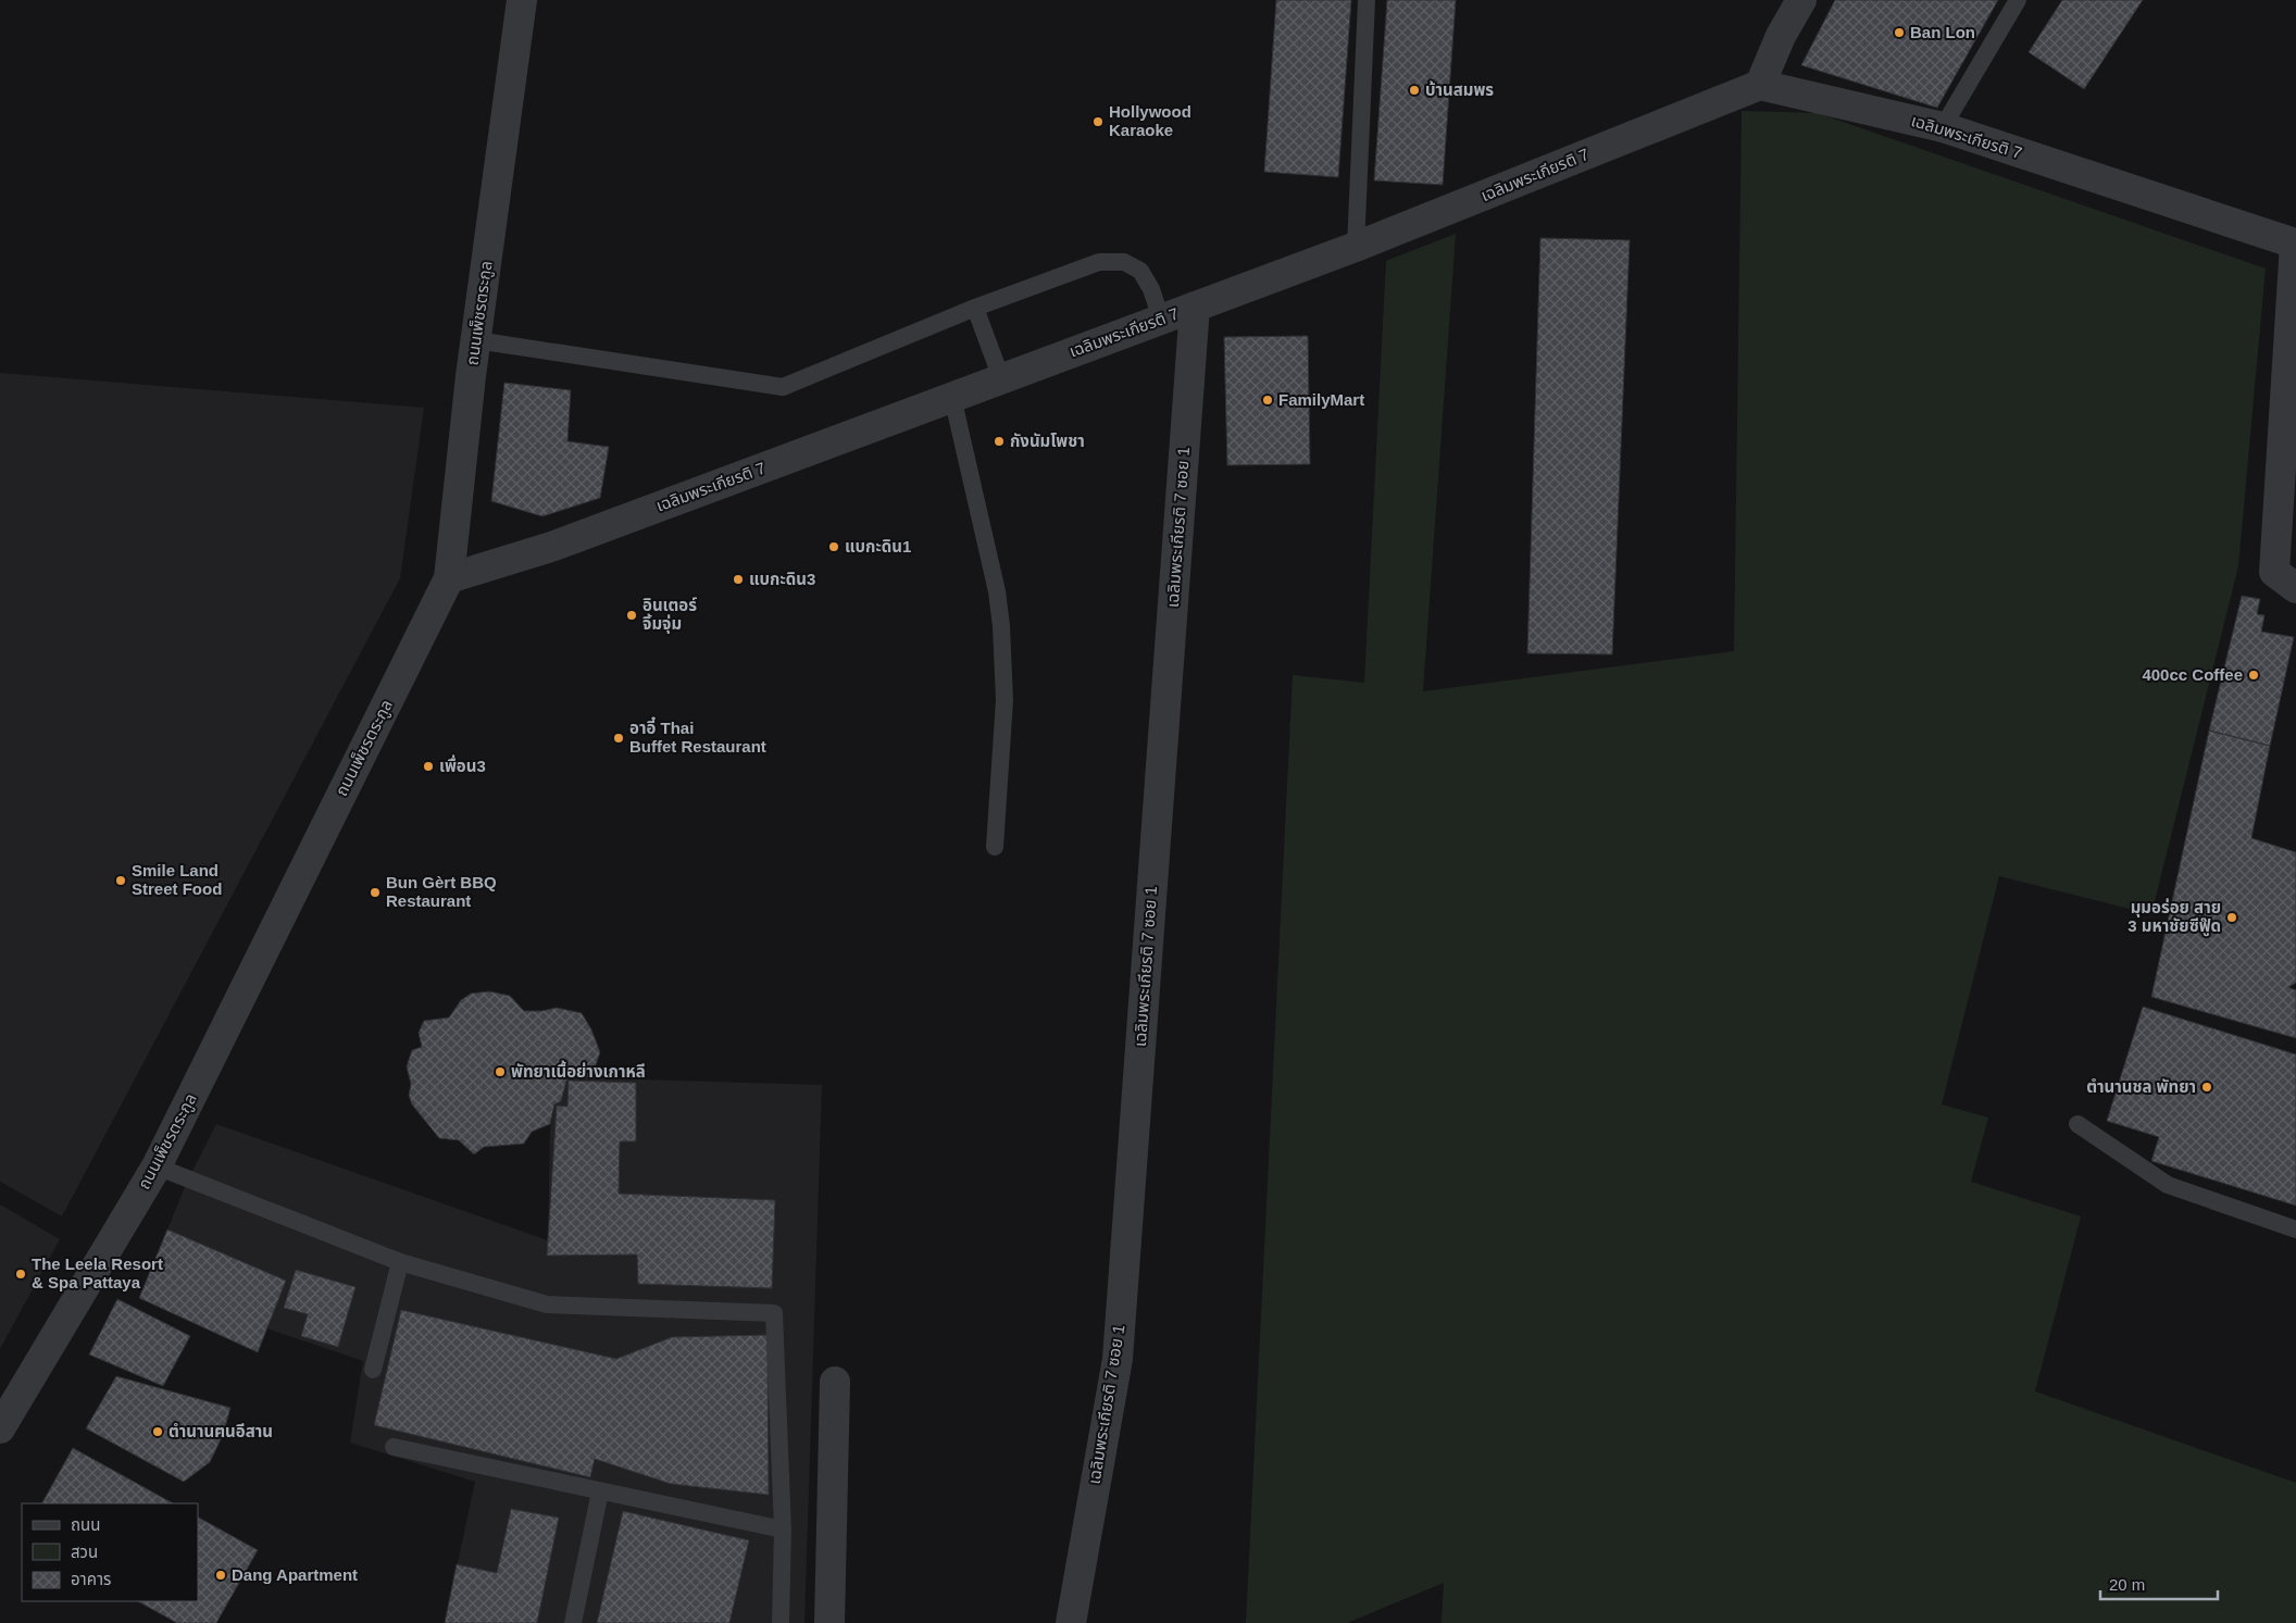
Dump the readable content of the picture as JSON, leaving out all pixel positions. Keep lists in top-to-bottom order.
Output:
{
  "streets": {
    "street": ["เฉลิมพระเกียรติ 7", "ถนนเพ็ชรตระกูล", "เฉลิมพระเกียรติ 7 ซอย 1"]
  },
  "crossings": [
    ["เฉลิมพระเกียรติ 7", "ถนนเพ็ชรตระกูล"],
    ["เฉลิมพระเกียรติ 7", "เฉลิมพระเกียรติ 7 ซอย 1"]
  ],
  "places": [
    "Ban Lon",
    "บ้านสมพร",
    "Hollywood Karaoke",
    "FamilyMart",
    "กังนัมโพชา",
    "แบกะดิน1",
    "แบกะดิน3",
    "อินเตอร์ จิ้มจุ่ม",
    "400cc Coffee",
    "อาอี๋ Thai Buffet Restaurant",
    "เพื่อน3",
    "Smile Land Street Food",
    "Bun Gèrt BBQ Restaurant",
    "มุมอร่อย สาย 3 มหาชัยซีฟู๊ด",
    "พัทยาเนื้อย่างเกาหลี",
    "ตำนานชล พัทยา",
    "The Leela Resort & Spa Pattaya",
    "ตำนานฅนอีสาน",
    "Dang Apartment"
  ],
  "legend": ["ถนน", "สวน", "อาคาร"],
  "scale_bar": "20 m"
}
